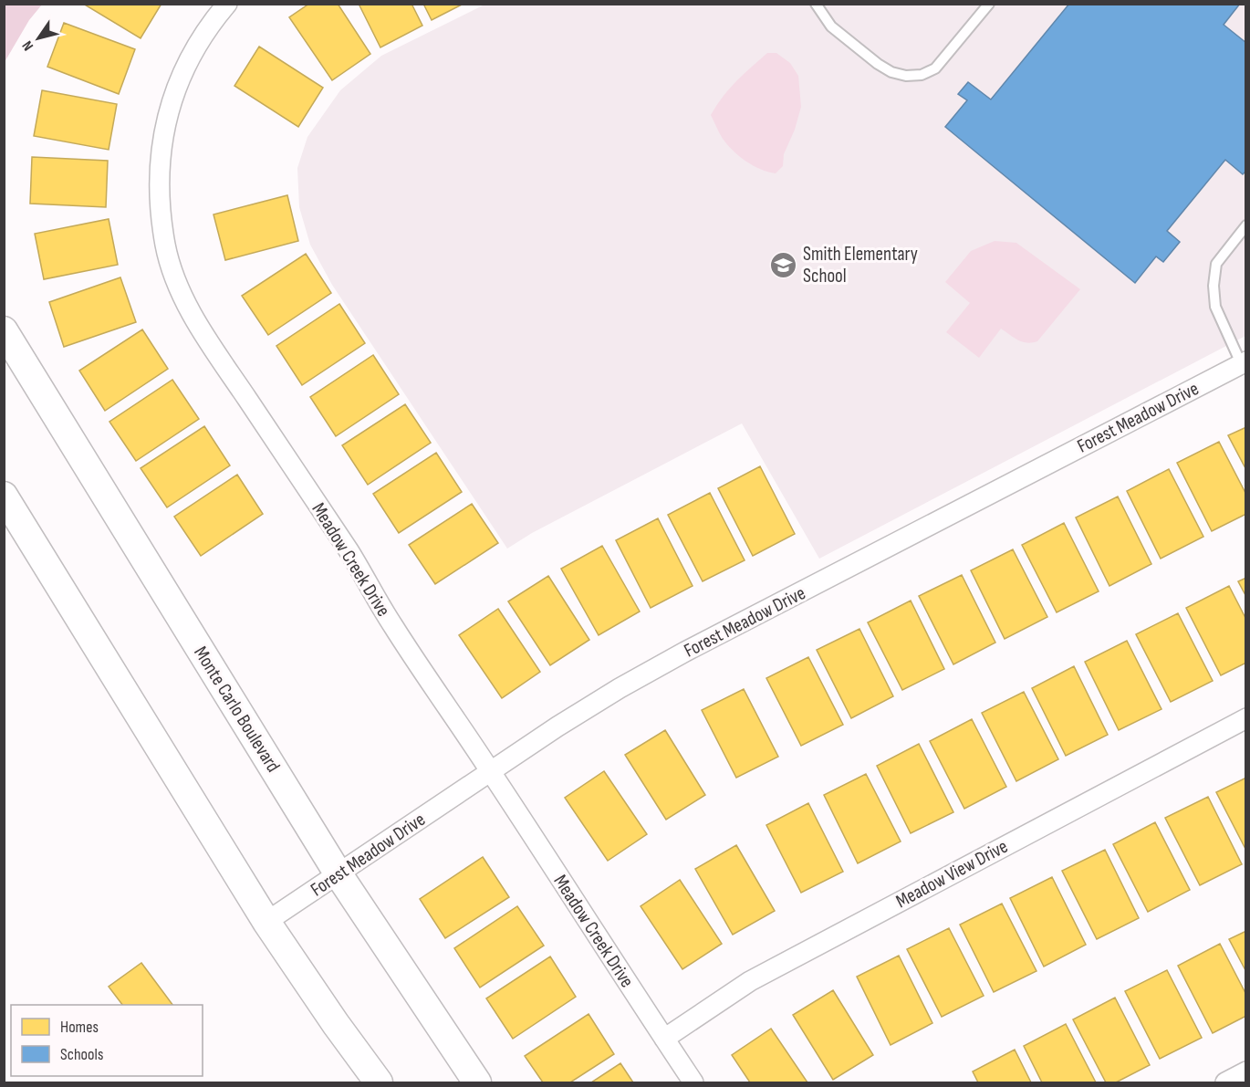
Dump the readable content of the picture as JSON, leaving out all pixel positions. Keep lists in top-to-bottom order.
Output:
{
  "streets": {
    "main road": ["Monte Carlo Boulevard"],
    "street": ["Forest Meadow Drive", "Meadow Creek Drive", "Meadow View Drive"]
  },
  "crossings": [
    ["Forest Meadow Drive", "Meadow Creek Drive"],
    ["Forest Meadow Drive", "Monte Carlo Boulevard"],
    ["Meadow Creek Drive", "Meadow View Drive"]
  ],
  "places": {
    "school or university": ["Smith Elementary School"]
  },
  "legend": ["Homes", "Schools"],
  "north": "bottom left"
}
